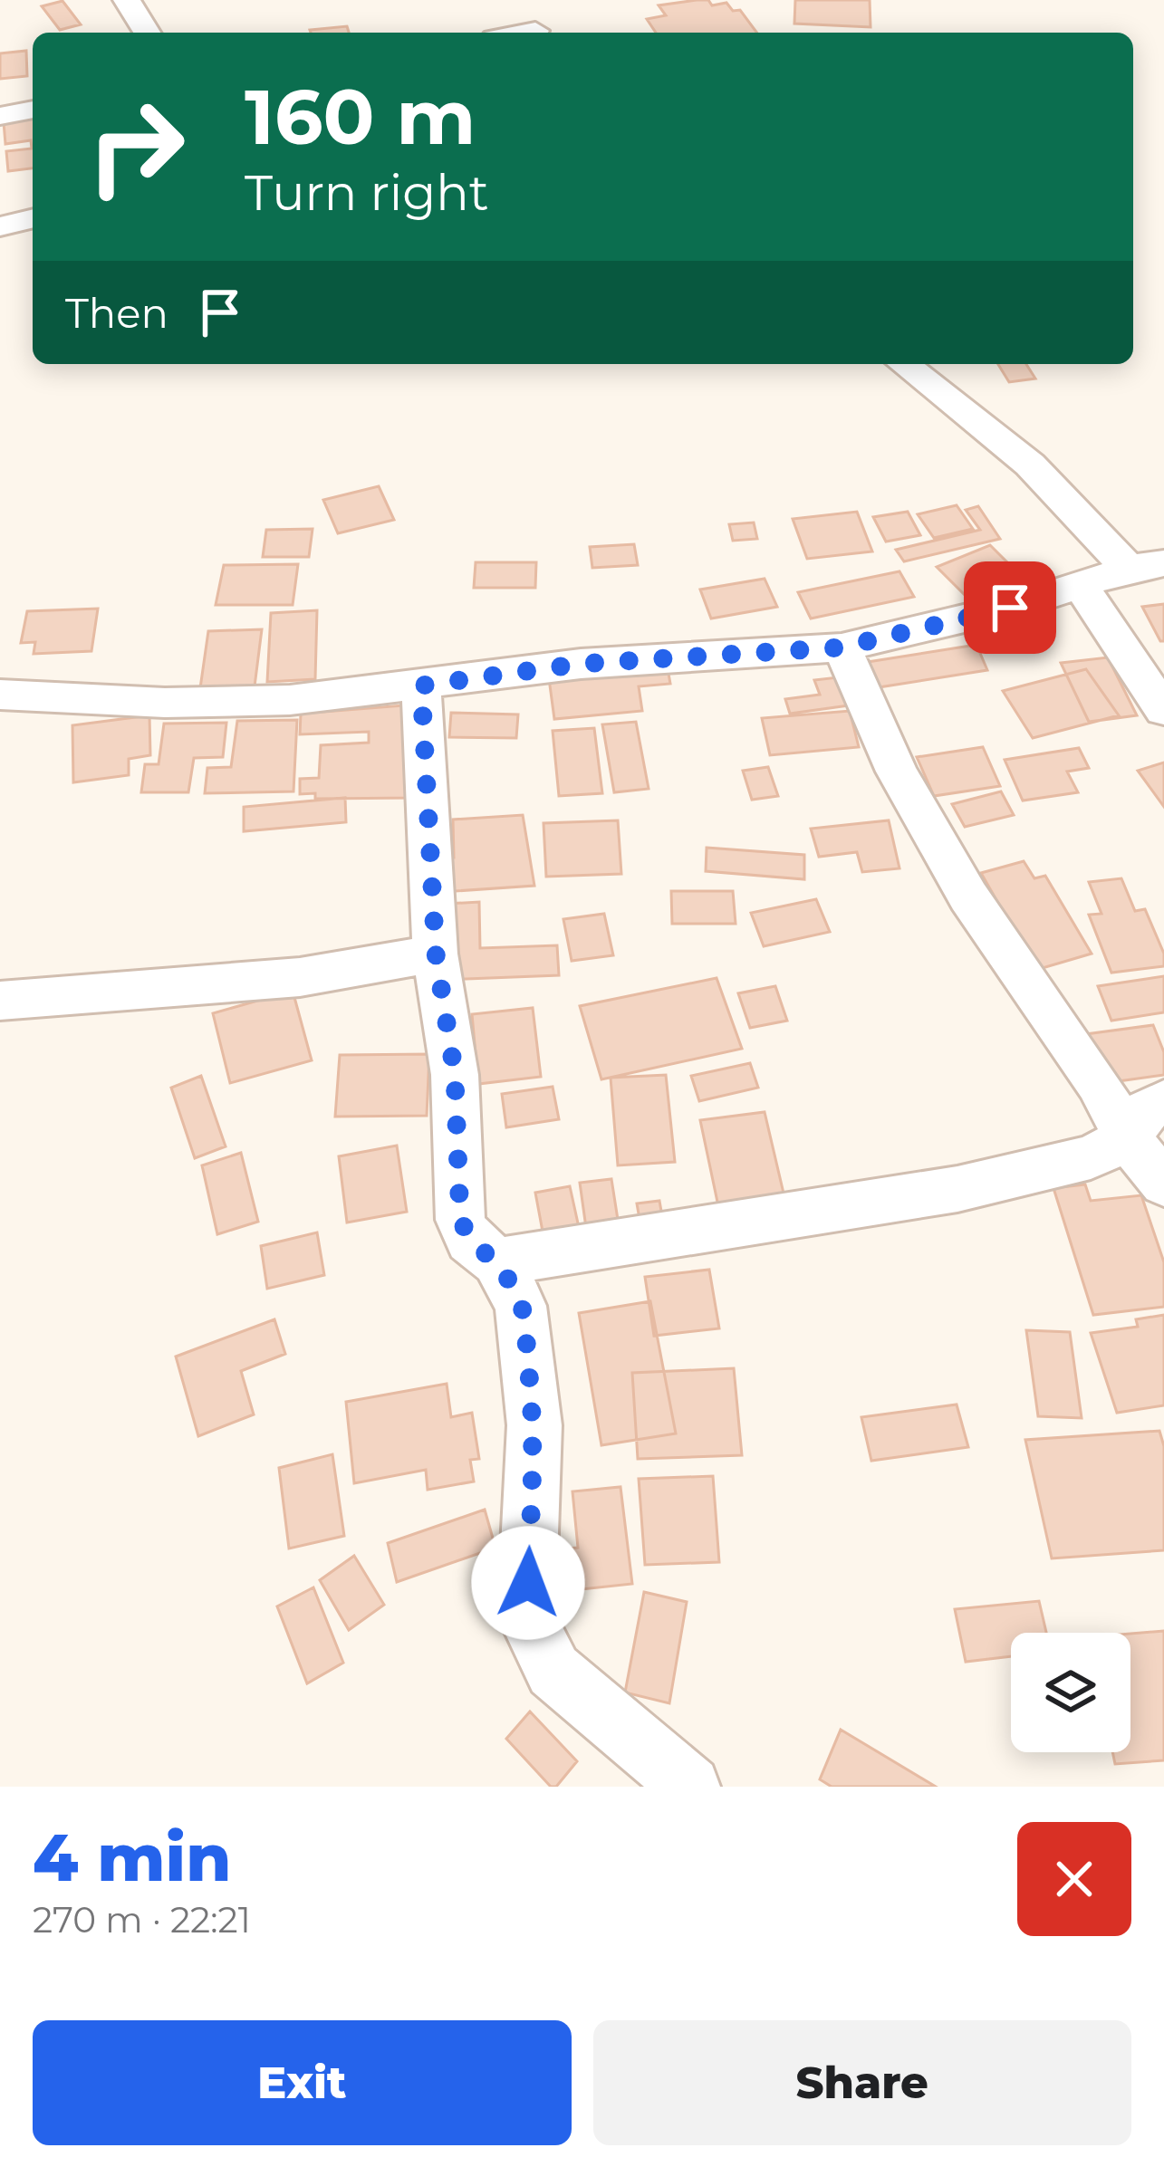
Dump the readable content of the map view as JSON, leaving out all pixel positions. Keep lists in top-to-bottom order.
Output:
{
  "page": {
    "turn": ["160 m", "Turn right"],
    "then": "Then",
    "heading": ["4 min", "270 m · 22:21"],
    "buttons": ["Exit", "Share"]
  }
}
